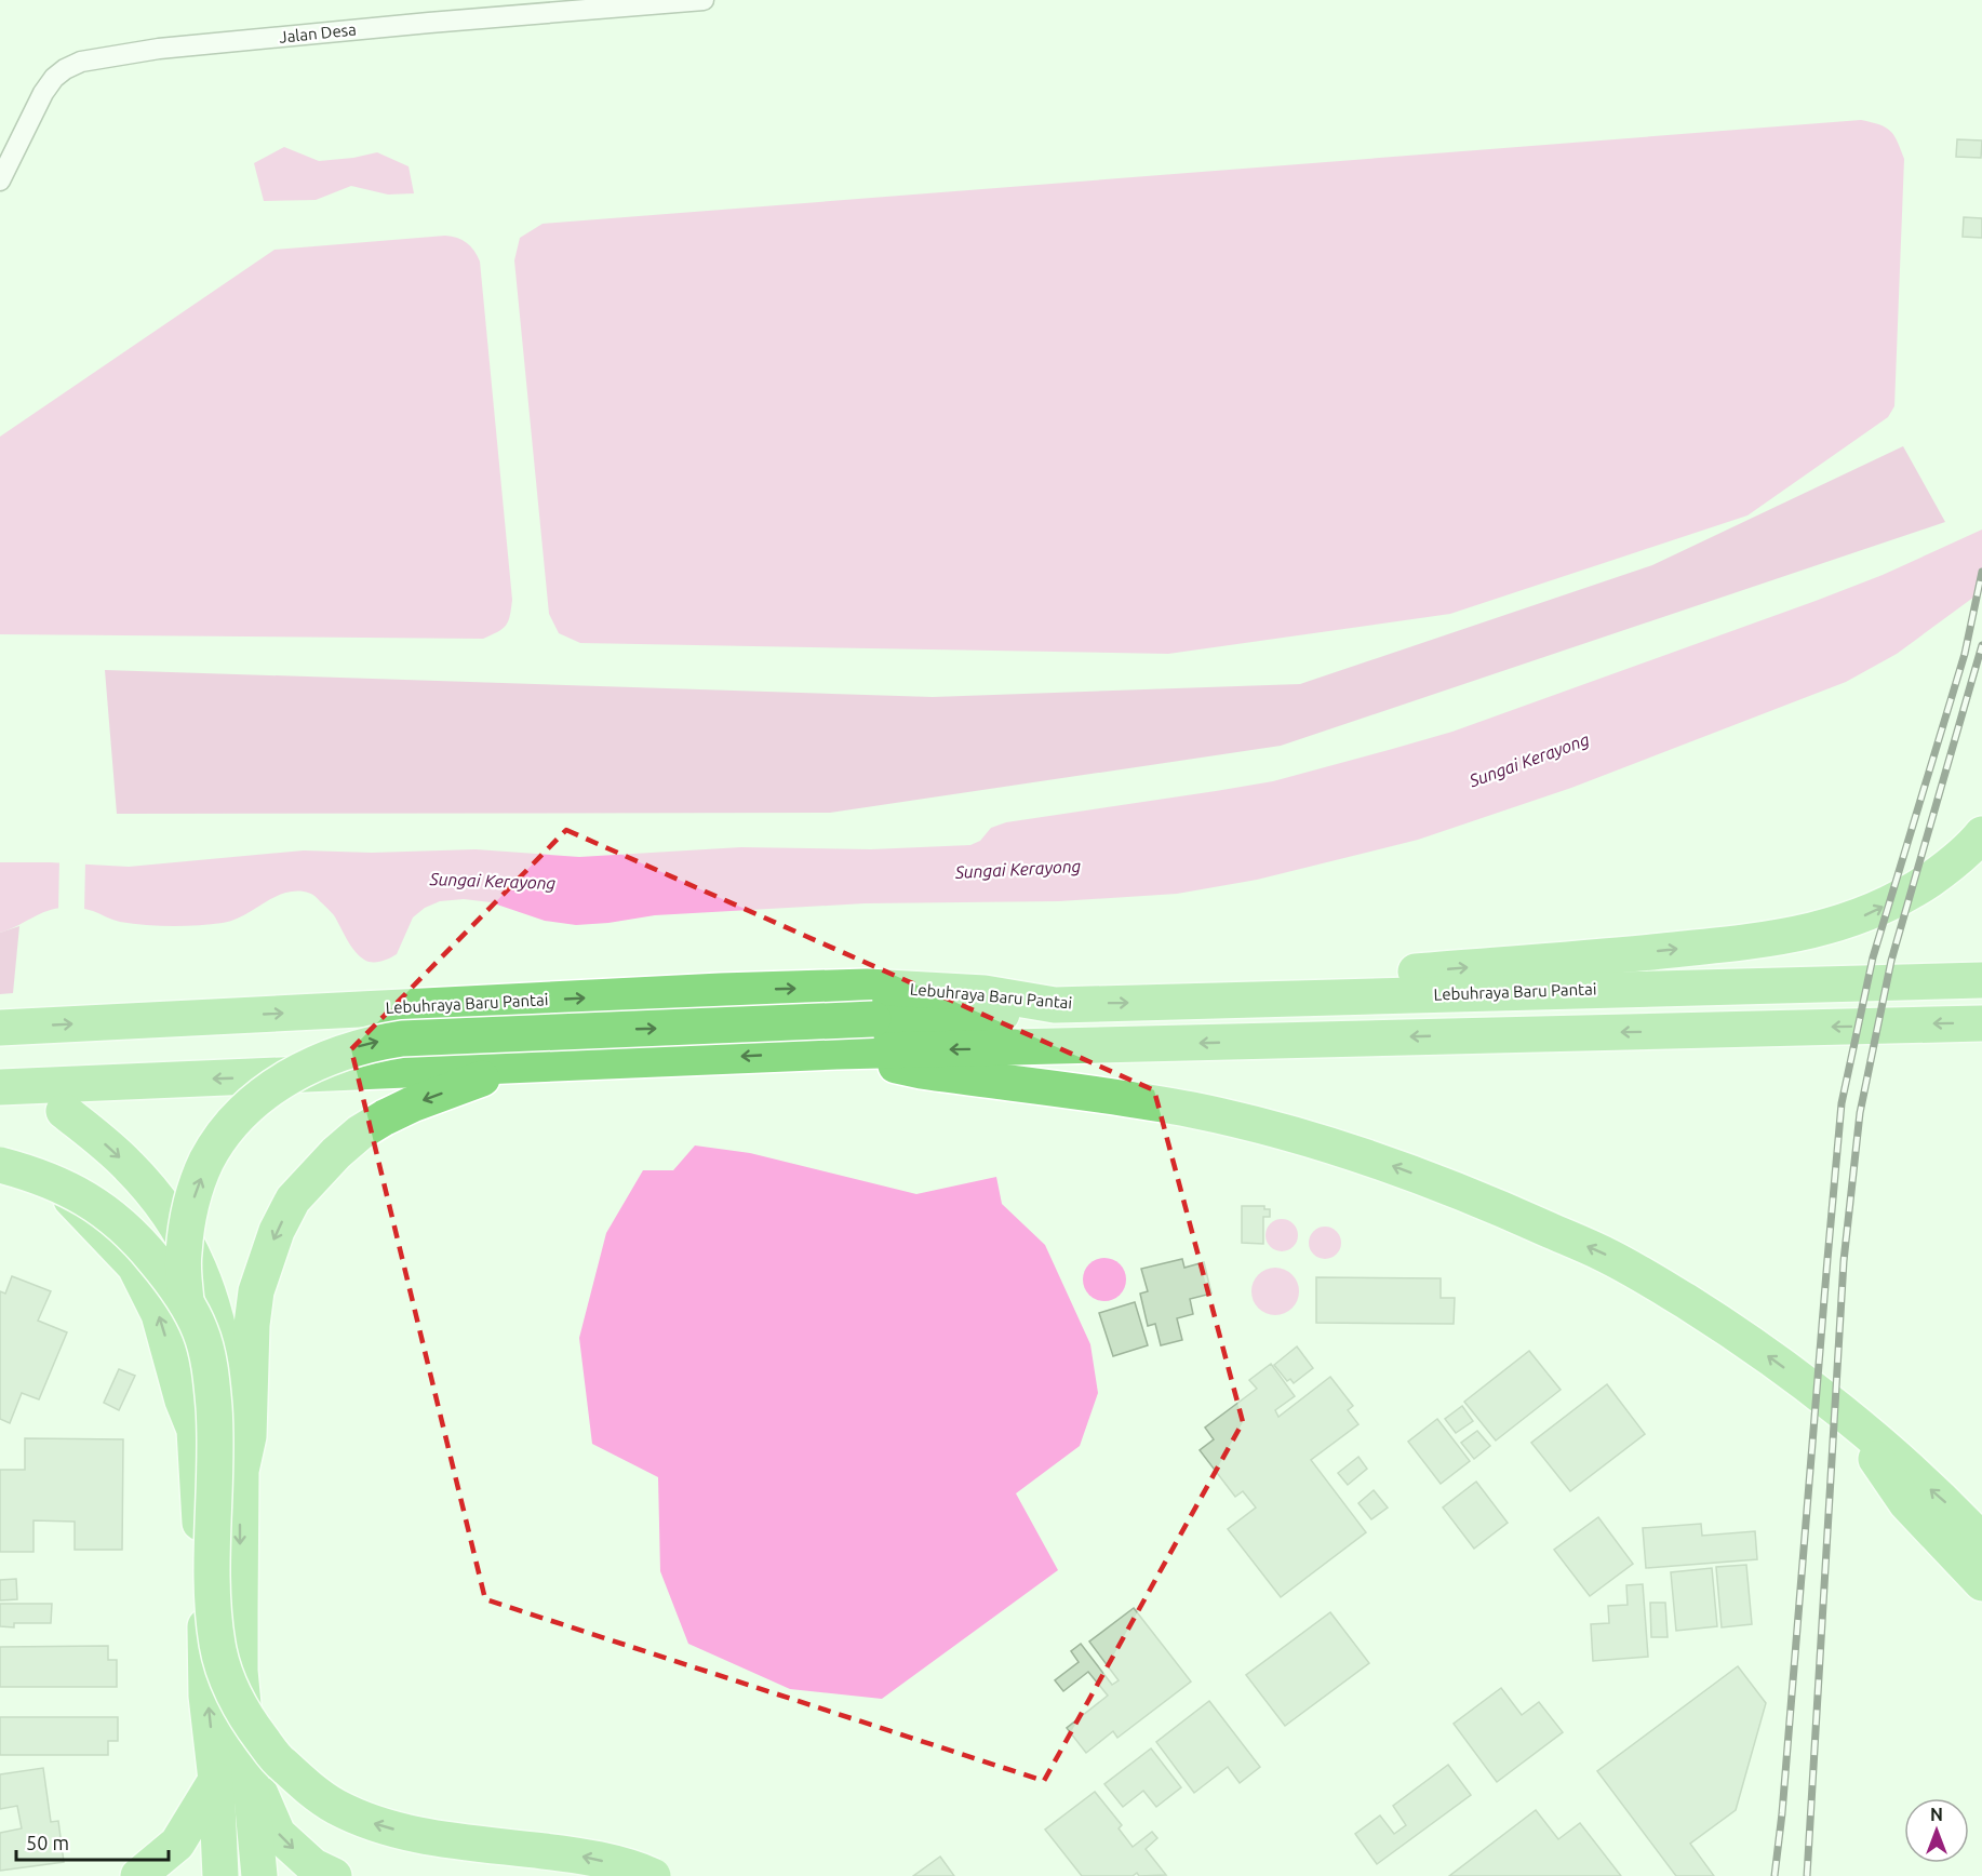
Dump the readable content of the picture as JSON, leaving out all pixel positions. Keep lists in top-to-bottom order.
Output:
{
  "streets": {
    "highway": ["Lebuhraya Baru Pantai"],
    "street": ["Jalan Desa"]
  },
  "water": ["Sungai Kerayong"],
  "scale_bar": "50 m",
  "north": "top"
}
